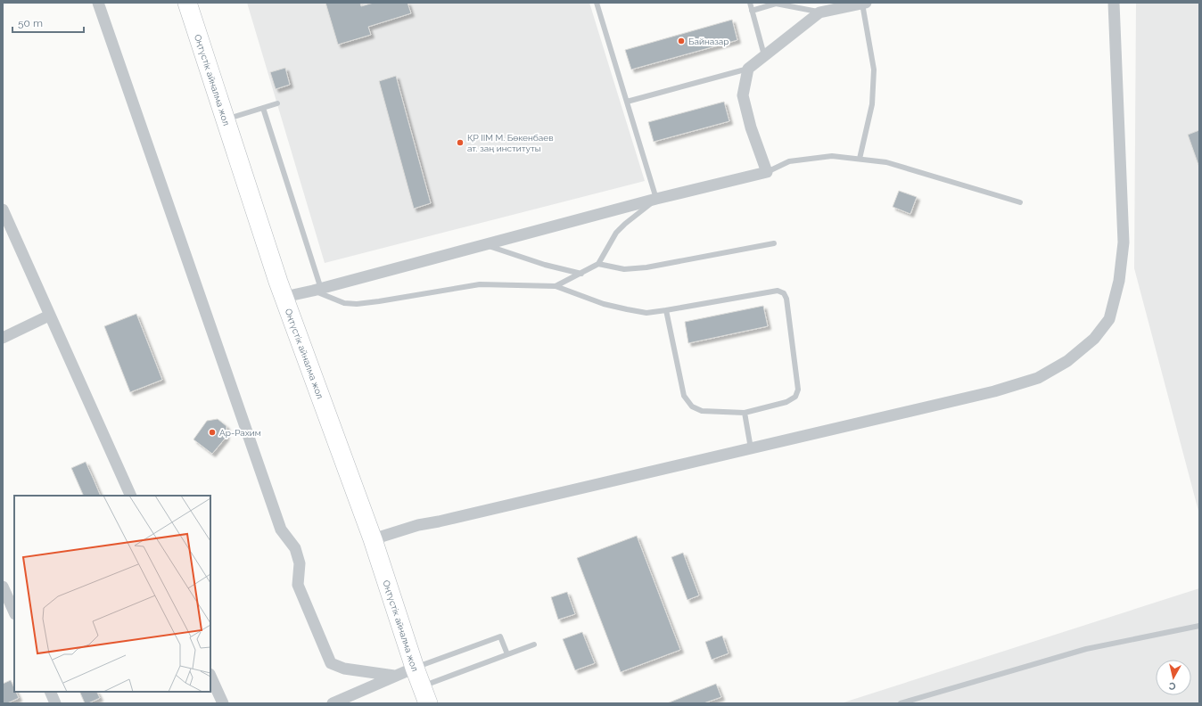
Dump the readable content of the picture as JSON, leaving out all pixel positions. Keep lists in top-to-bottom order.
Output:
{
  "streets": {
    "highway": ["Оңтүстік айналма жол"]
  },
  "places": ["Байназар", "ҚР ІІМ М. Бөкенбаев ат. заң институты", "Ар-Рахим"],
  "scale_bar": "50 m",
  "north": "bottom"
}
